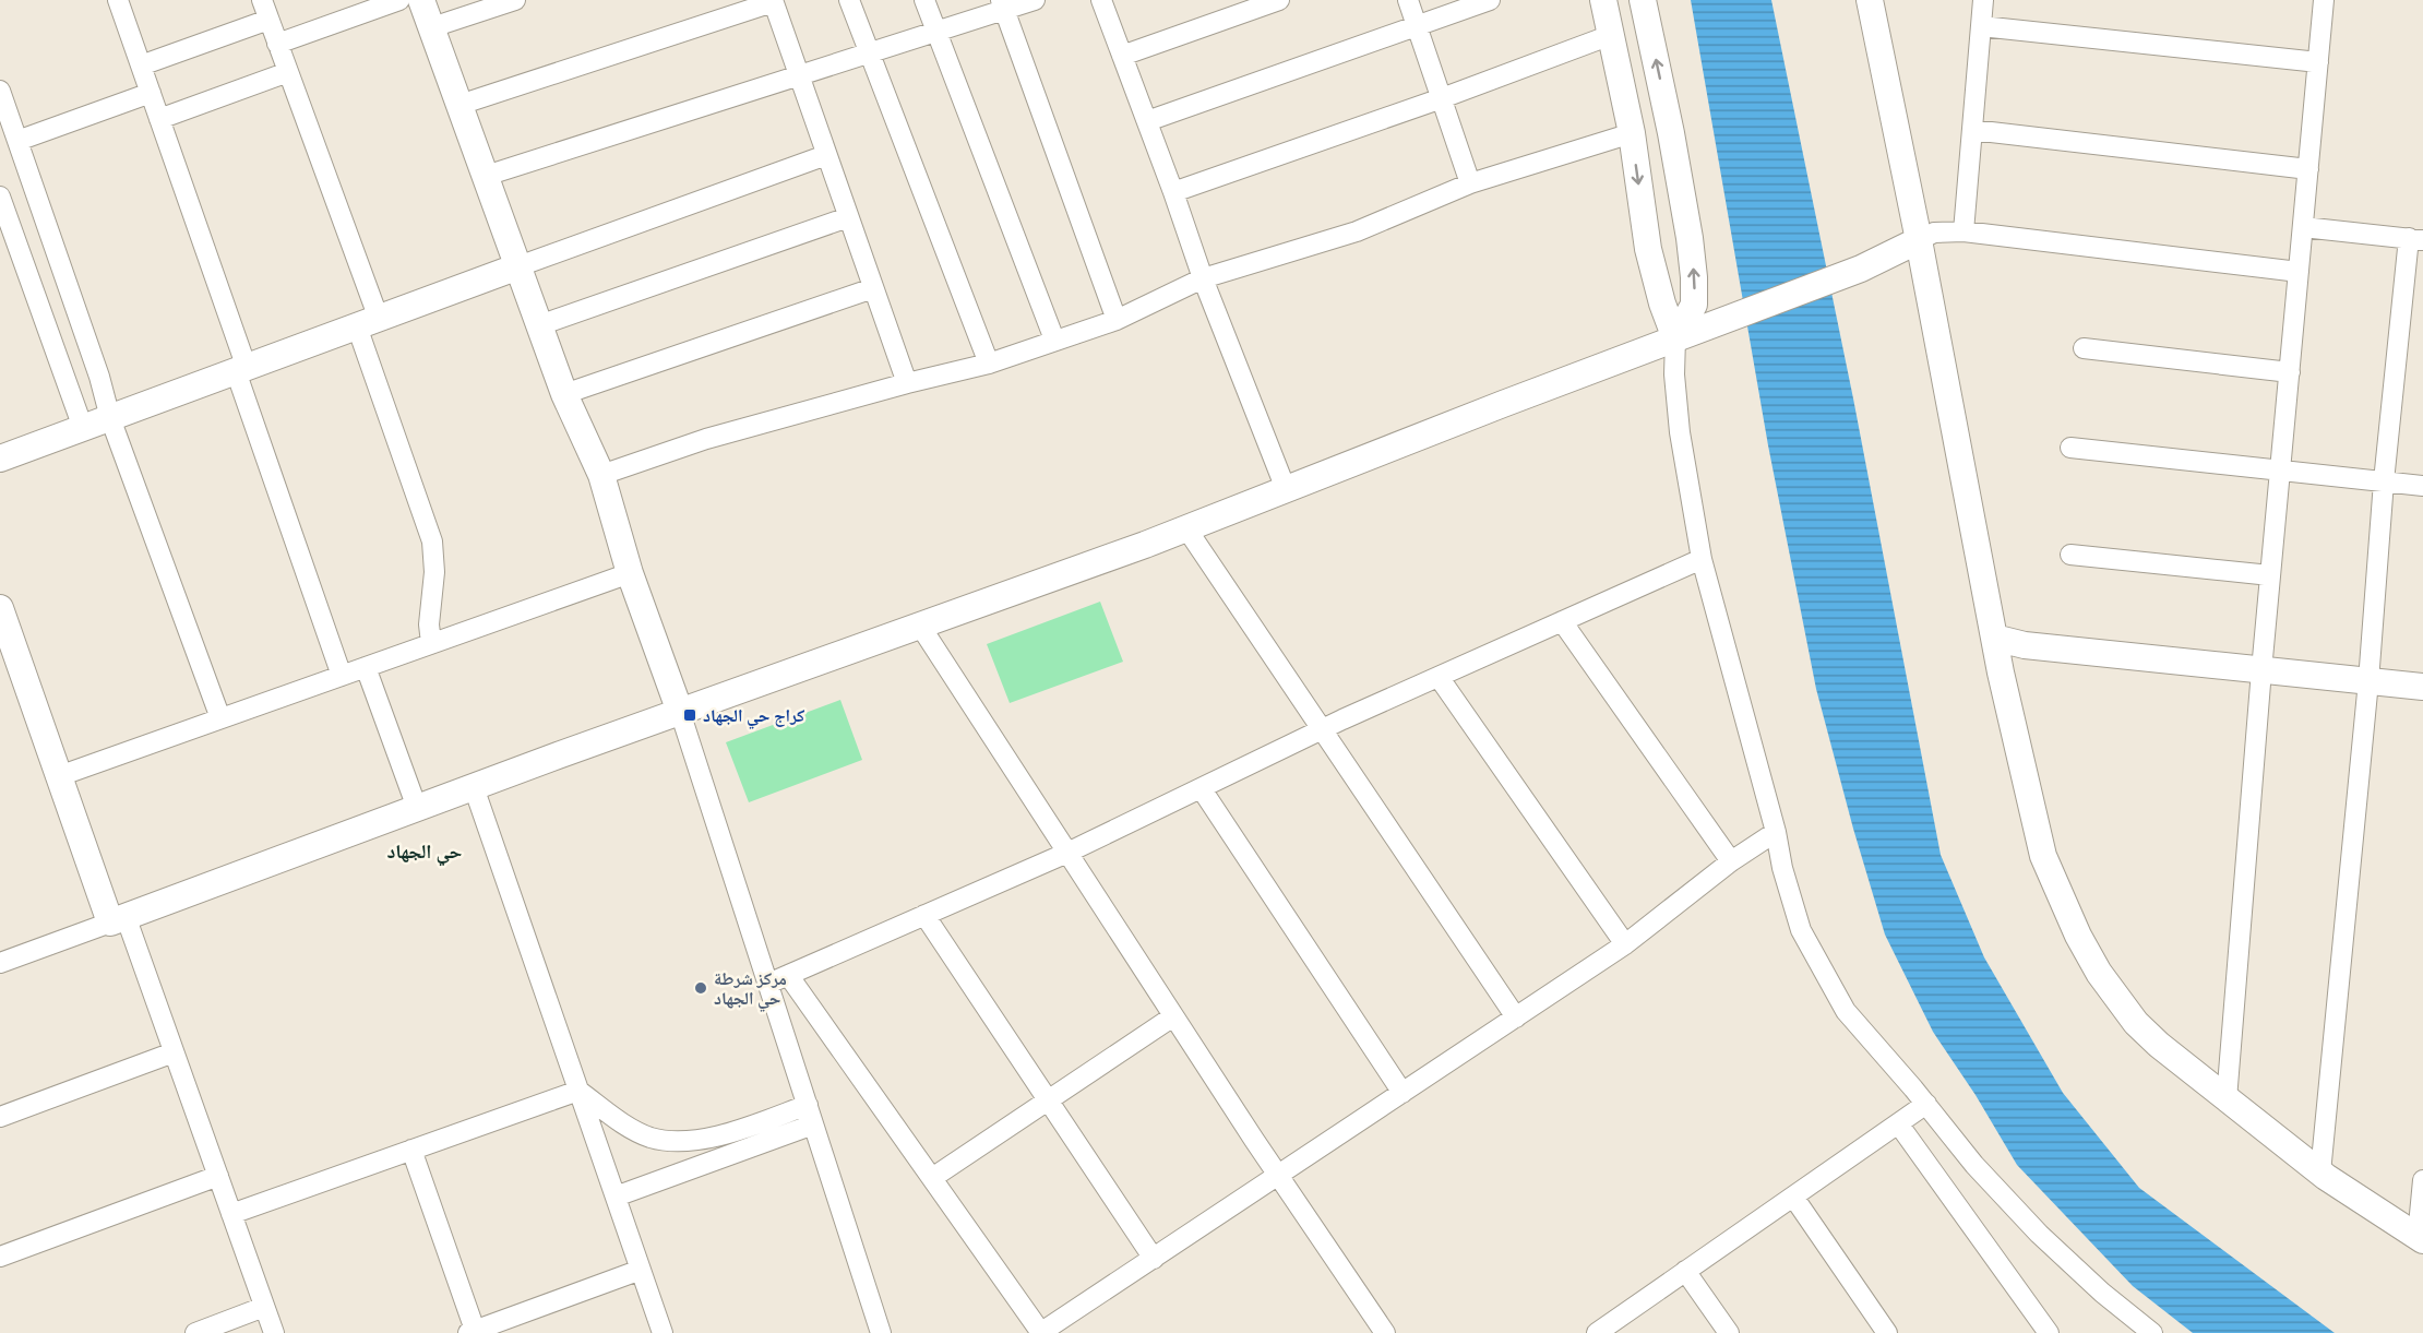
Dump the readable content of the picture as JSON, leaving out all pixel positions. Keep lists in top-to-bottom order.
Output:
{
  "districts": ["حي الجهاد"],
  "places": {
    "transit": ["كراج حي الجهاد"],
    "other": ["مركز شرطة حي الجهاد"]
  }
}
